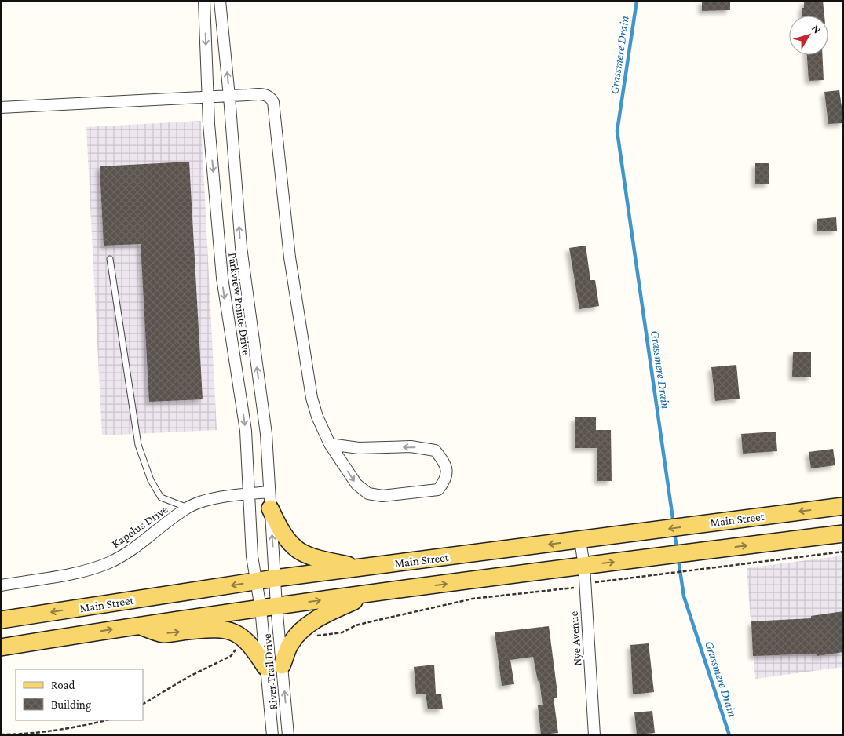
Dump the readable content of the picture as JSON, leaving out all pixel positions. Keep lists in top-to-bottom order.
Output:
{
  "streets": {
    "main road": ["Main Street"],
    "street": [
      "Parkview Pointe Drive",
      "Kapelus Drive",
      "Nye Avenue",
      "River Trail Drive"
    ]
  },
  "crossings": [
    ["Parkview Pointe Drive", "Main Street"],
    ["Parkview Pointe Drive", "Kapelus Drive"],
    ["Parkview Pointe Drive", "River Trail Drive"],
    ["Main Street", "Nye Avenue"]
  ],
  "water": ["Grassmere Drain"],
  "legend": ["Road", "Building"],
  "north": "top right"
}
